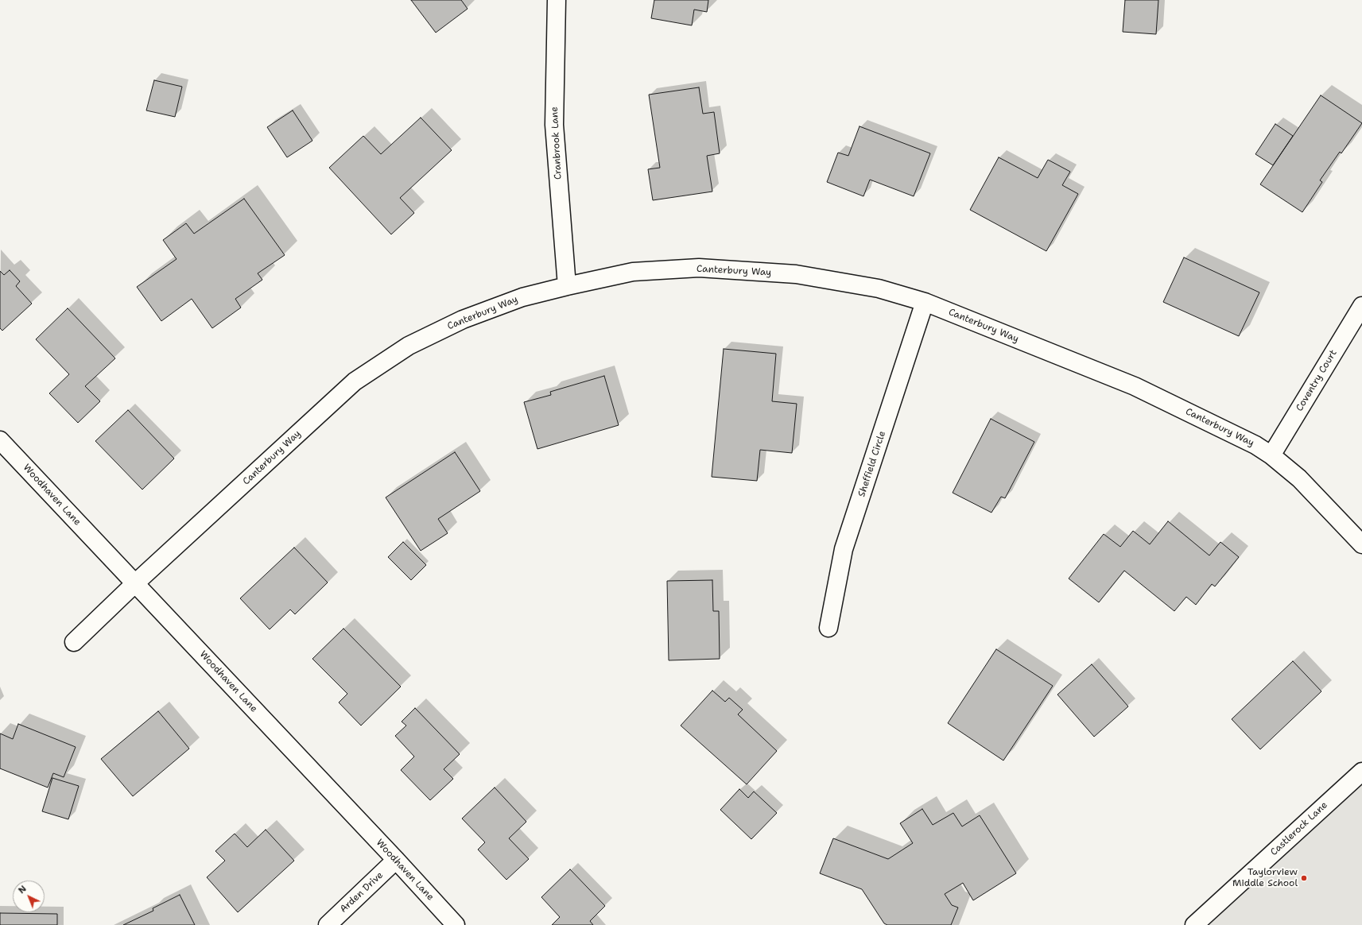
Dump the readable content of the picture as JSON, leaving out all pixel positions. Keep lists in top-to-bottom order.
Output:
{
  "streets": {
    "street": [
      "Cranbrook Lane",
      "Canterbury Way",
      "Coventry Court",
      "Sheffield Circle",
      "Woodhaven Lane",
      "Castlerock Lane",
      "Arden Drive"
    ]
  },
  "crossings": [
    ["Cranbrook Lane", "Canterbury Way"],
    ["Canterbury Way", "Coventry Court"],
    ["Canterbury Way", "Sheffield Circle"],
    ["Canterbury Way", "Woodhaven Lane"],
    ["Woodhaven Lane", "Arden Drive"]
  ],
  "places": ["Taylorview Middle School"],
  "north": "top left"
}
